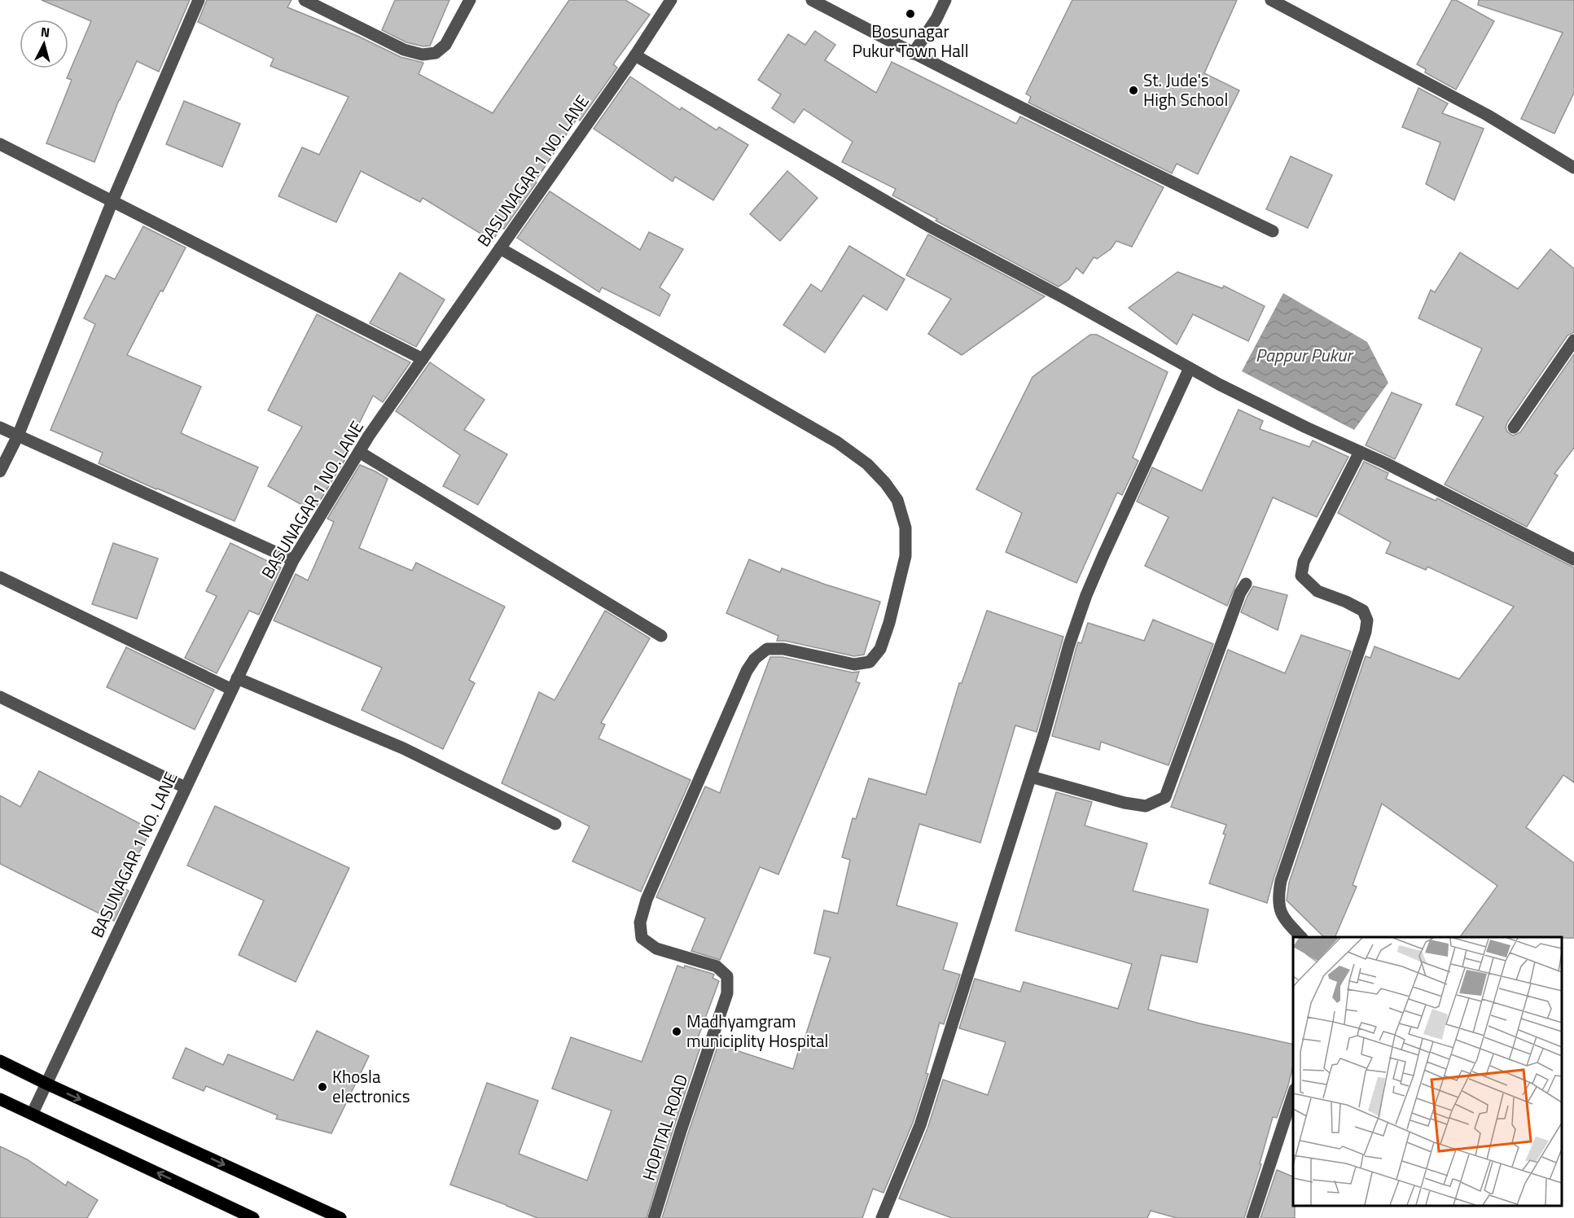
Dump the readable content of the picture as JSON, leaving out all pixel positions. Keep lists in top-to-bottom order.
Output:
{
  "streets": {
    "street": ["BASUNAGAR 1 NO. LANE", "HOPITAL ROAD"]
  },
  "crossings": [
    ["BASUNAGAR 1 NO. LANE", "HOPITAL ROAD"]
  ],
  "water": ["Pappur Pukur"],
  "places": [
    "Bosunagar Pukur Town Hall",
    "St. Jude's High School",
    "Madhyamgram municiplity Hospital",
    "Khosla electronics"
  ],
  "north": "top"
}
